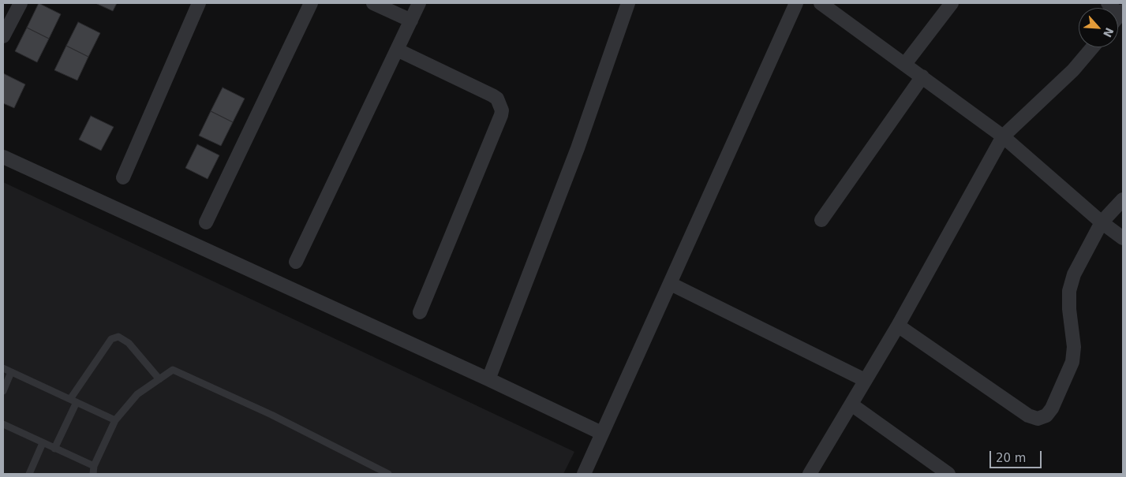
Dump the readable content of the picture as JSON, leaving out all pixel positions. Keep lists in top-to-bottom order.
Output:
{
  "scale_bar": "20 m",
  "north": "bottom right"
}
